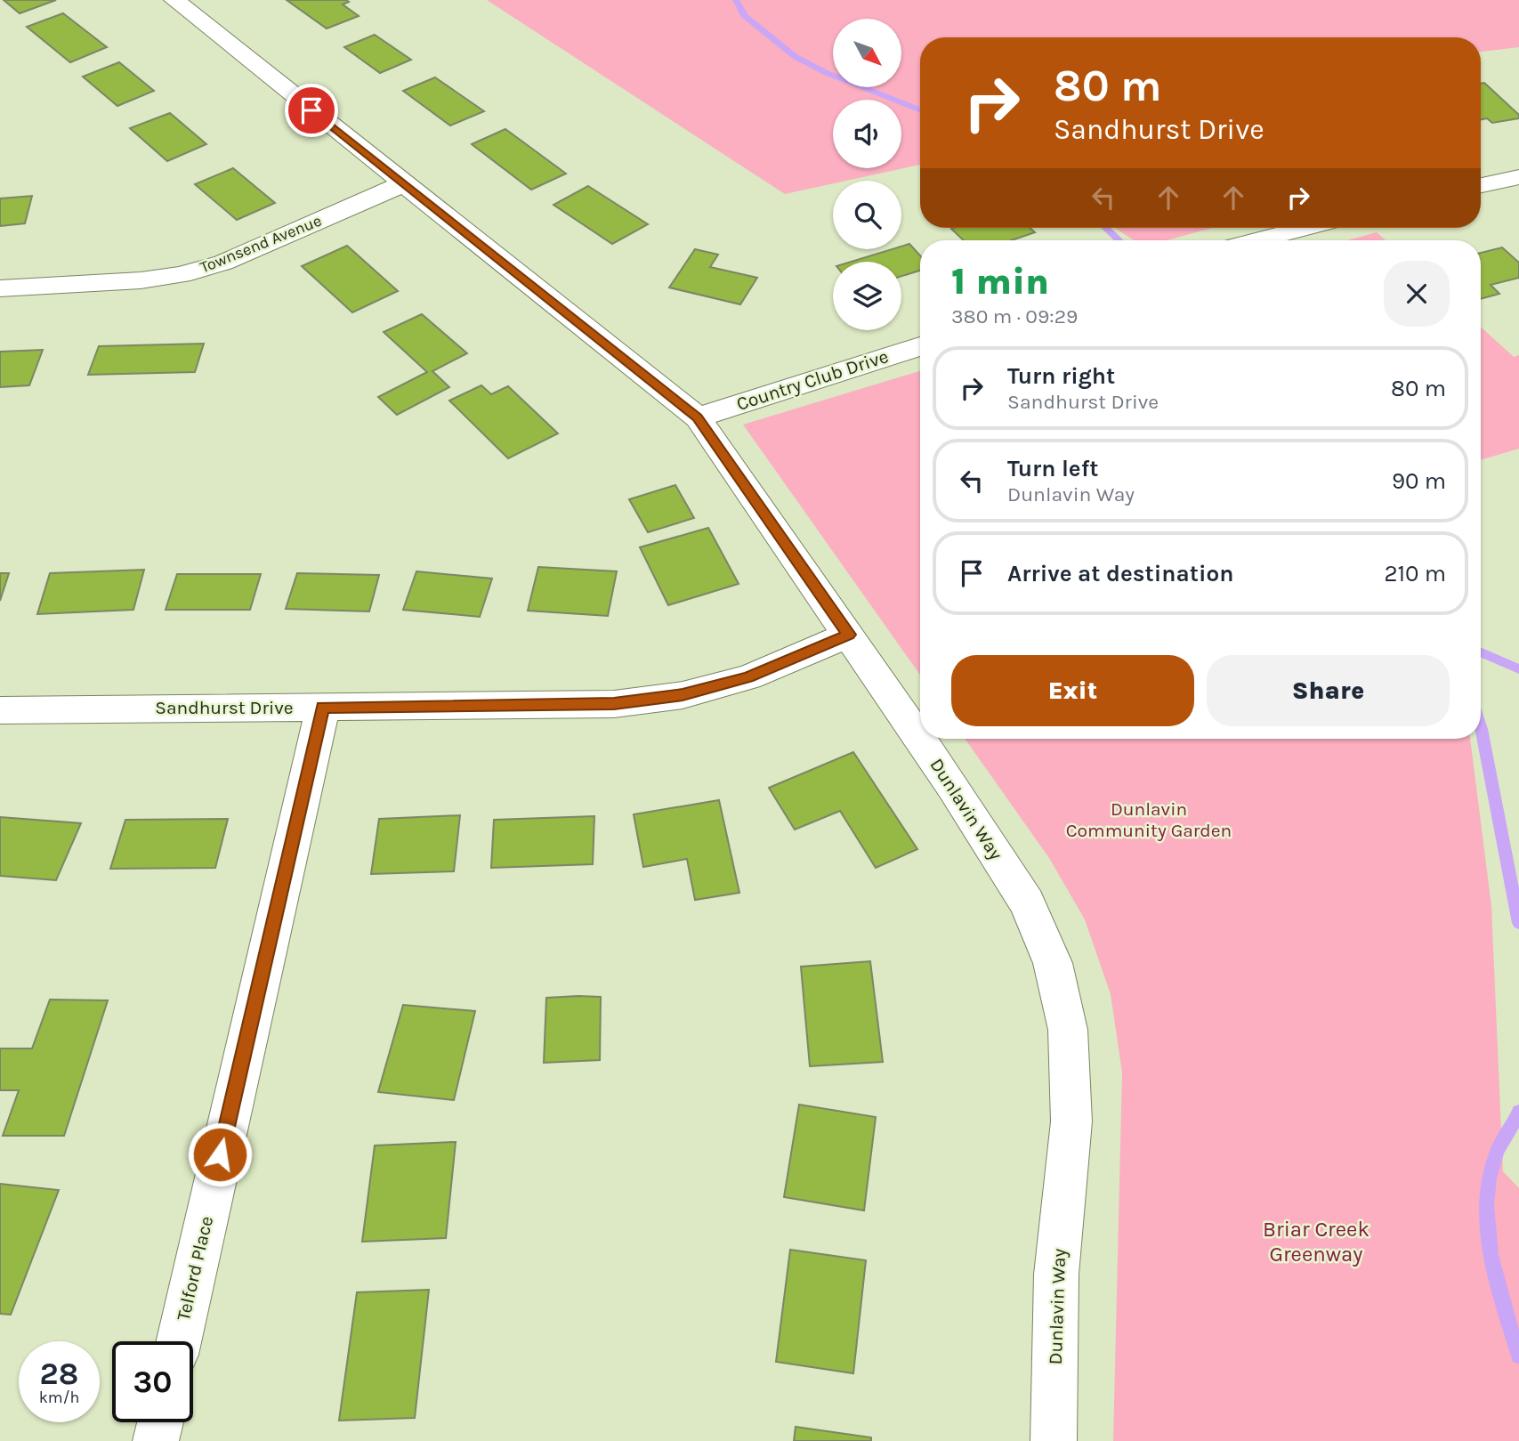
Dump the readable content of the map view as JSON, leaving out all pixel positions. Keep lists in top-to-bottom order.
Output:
{
  "streets": {
    "street": [
      "Townsend Avenue",
      "Country Club Drive",
      "Sandhurst Drive",
      "Dunlavin Way",
      "Telford Place"
    ]
  },
  "crossings": [
    ["Townsend Avenue", "Dunlavin Way"],
    ["Country Club Drive", "Dunlavin Way"],
    ["Sandhurst Drive", "Dunlavin Way"],
    ["Sandhurst Drive", "Telford Place"]
  ],
  "parks": ["Dunlavin Community Garden", "Briar Creek Greenway"],
  "north": "bottom right",
  "page": {
    "turn": ["80 m", "Sandhurst Drive"],
    "heading": ["1 min", "380 m · 09:29"],
    "list": [
      {
        "name": "Turn right",
        "note": "Sandhurst Drive",
        "value": "80 m"
      },
      {
        "name": "Turn left",
        "note": "Dunlavin Way",
        "value": "90 m"
      },
      {
        "name": "Arrive at destination",
        "value": "210 m"
      }
    ],
    "buttons": ["Exit", "Share"],
    "speed": "28 km/h",
    "limit": "30"
  }
}
